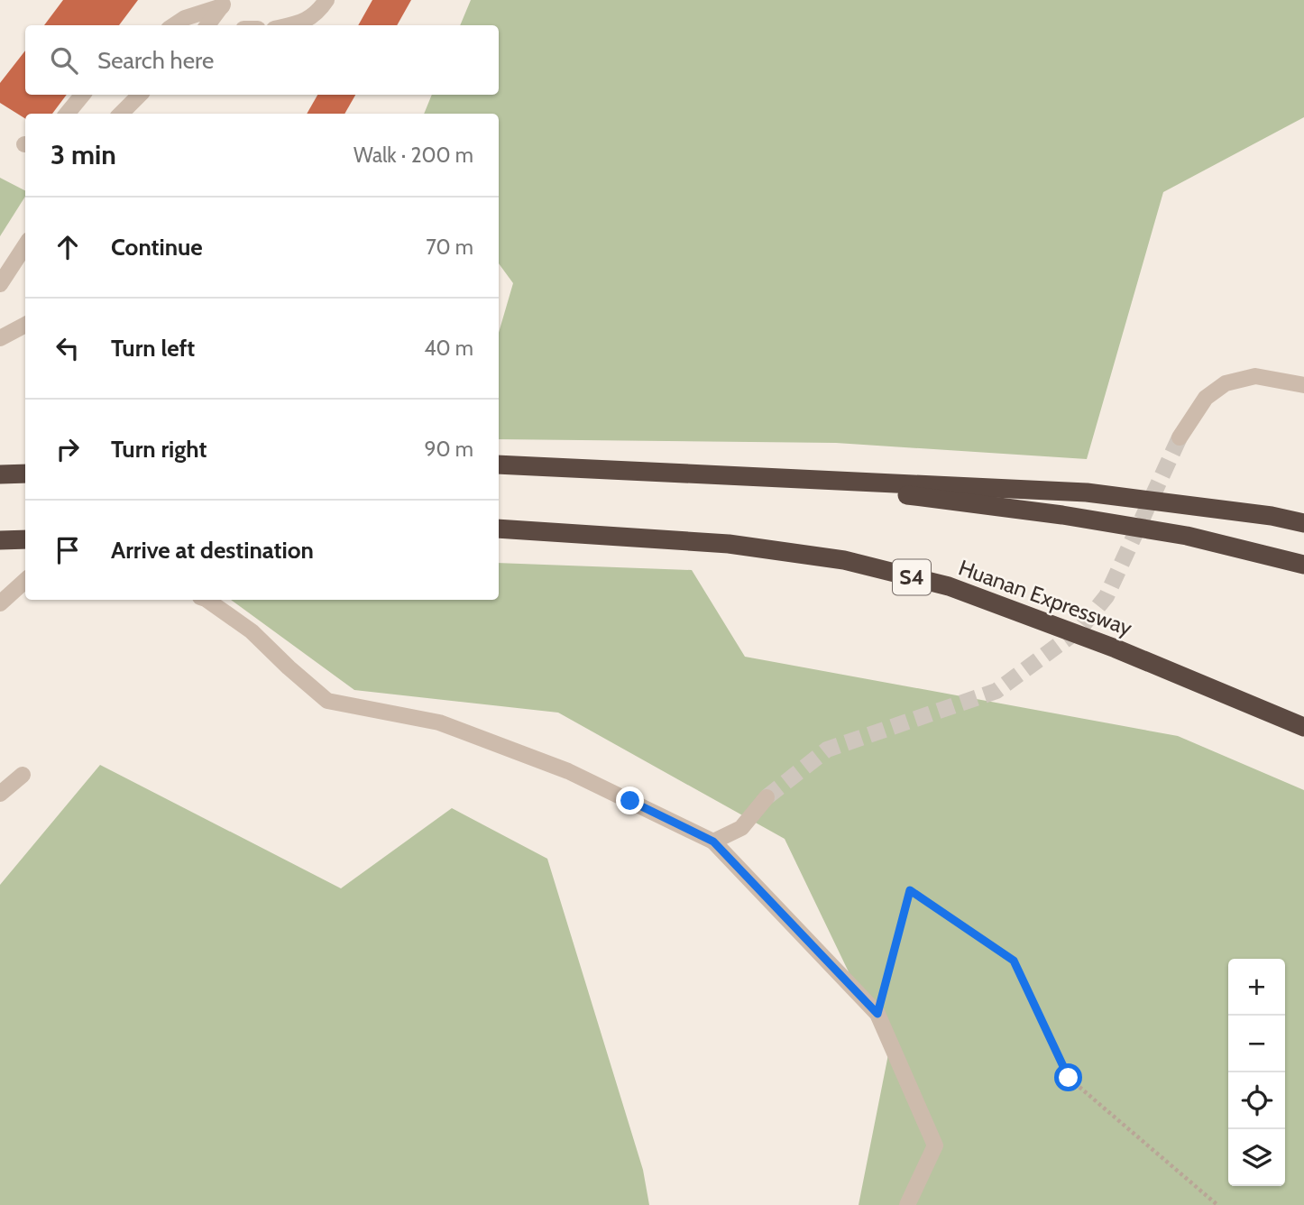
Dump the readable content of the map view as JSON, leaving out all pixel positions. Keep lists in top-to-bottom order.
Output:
{
  "streets": {
    "highway": ["S4", "Huanan Expressway"]
  },
  "page": {
    "search": "Search here",
    "heading": ["3 min", "Walk · 200 m"],
    "list": [
      ["Continue", "70 m"],
      ["Turn left", "40 m"],
      ["Turn right", "90 m"],
      "Arrive at destination"
    ],
    "map_buttons": ["+", "−"]
  }
}
